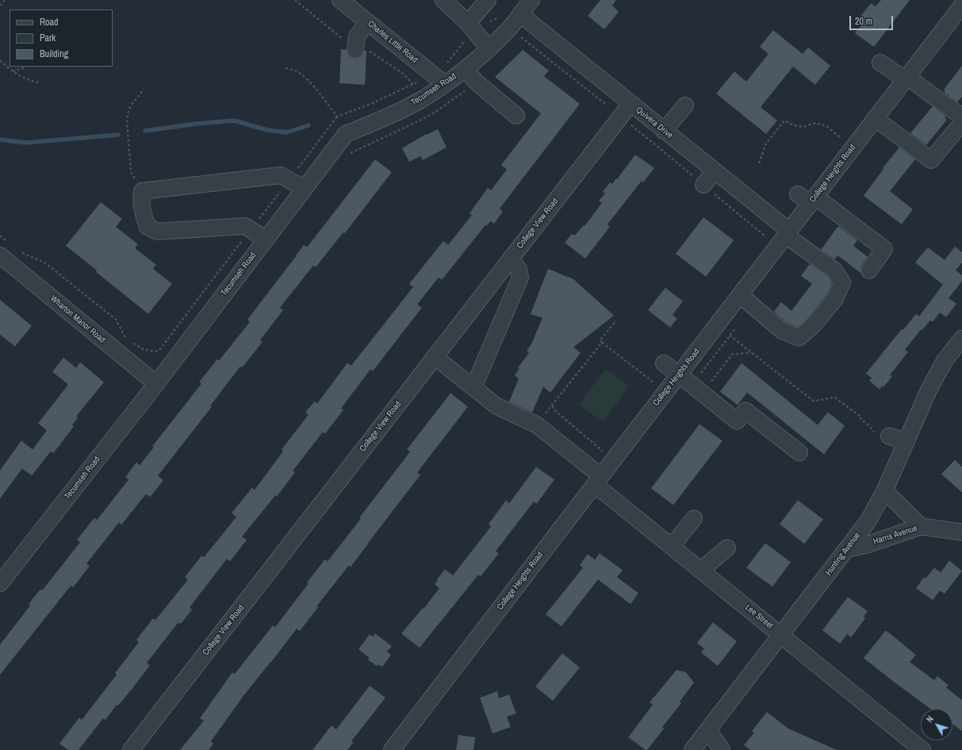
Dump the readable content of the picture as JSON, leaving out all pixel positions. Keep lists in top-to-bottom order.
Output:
{
  "streets": {
    "street": [
      "Charles Little Road",
      "Tecumseh Road",
      "Quivera Drive",
      "College Heights Road",
      "College View Road",
      "Wharton Manor Road",
      "Harris Avenue",
      "Hunting Avenue",
      "Lee Street"
    ]
  },
  "crossings": [
    ["Charles Little Road", "Tecumseh Road"],
    ["Tecumseh Road", "Quivera Drive"],
    ["Tecumseh Road", "Wharton Manor Road"],
    ["Quivera Drive", "College Heights Road"],
    ["Quivera Drive", "College View Road"],
    ["College Heights Road", "Lee Street"],
    ["College View Road", "Lee Street"],
    ["Harris Avenue", "Hunting Avenue"],
    ["Hunting Avenue", "Lee Street"]
  ],
  "legend": ["Road", "Park", "Building"],
  "scale_bar": "20 m",
  "north": "top left"
}
